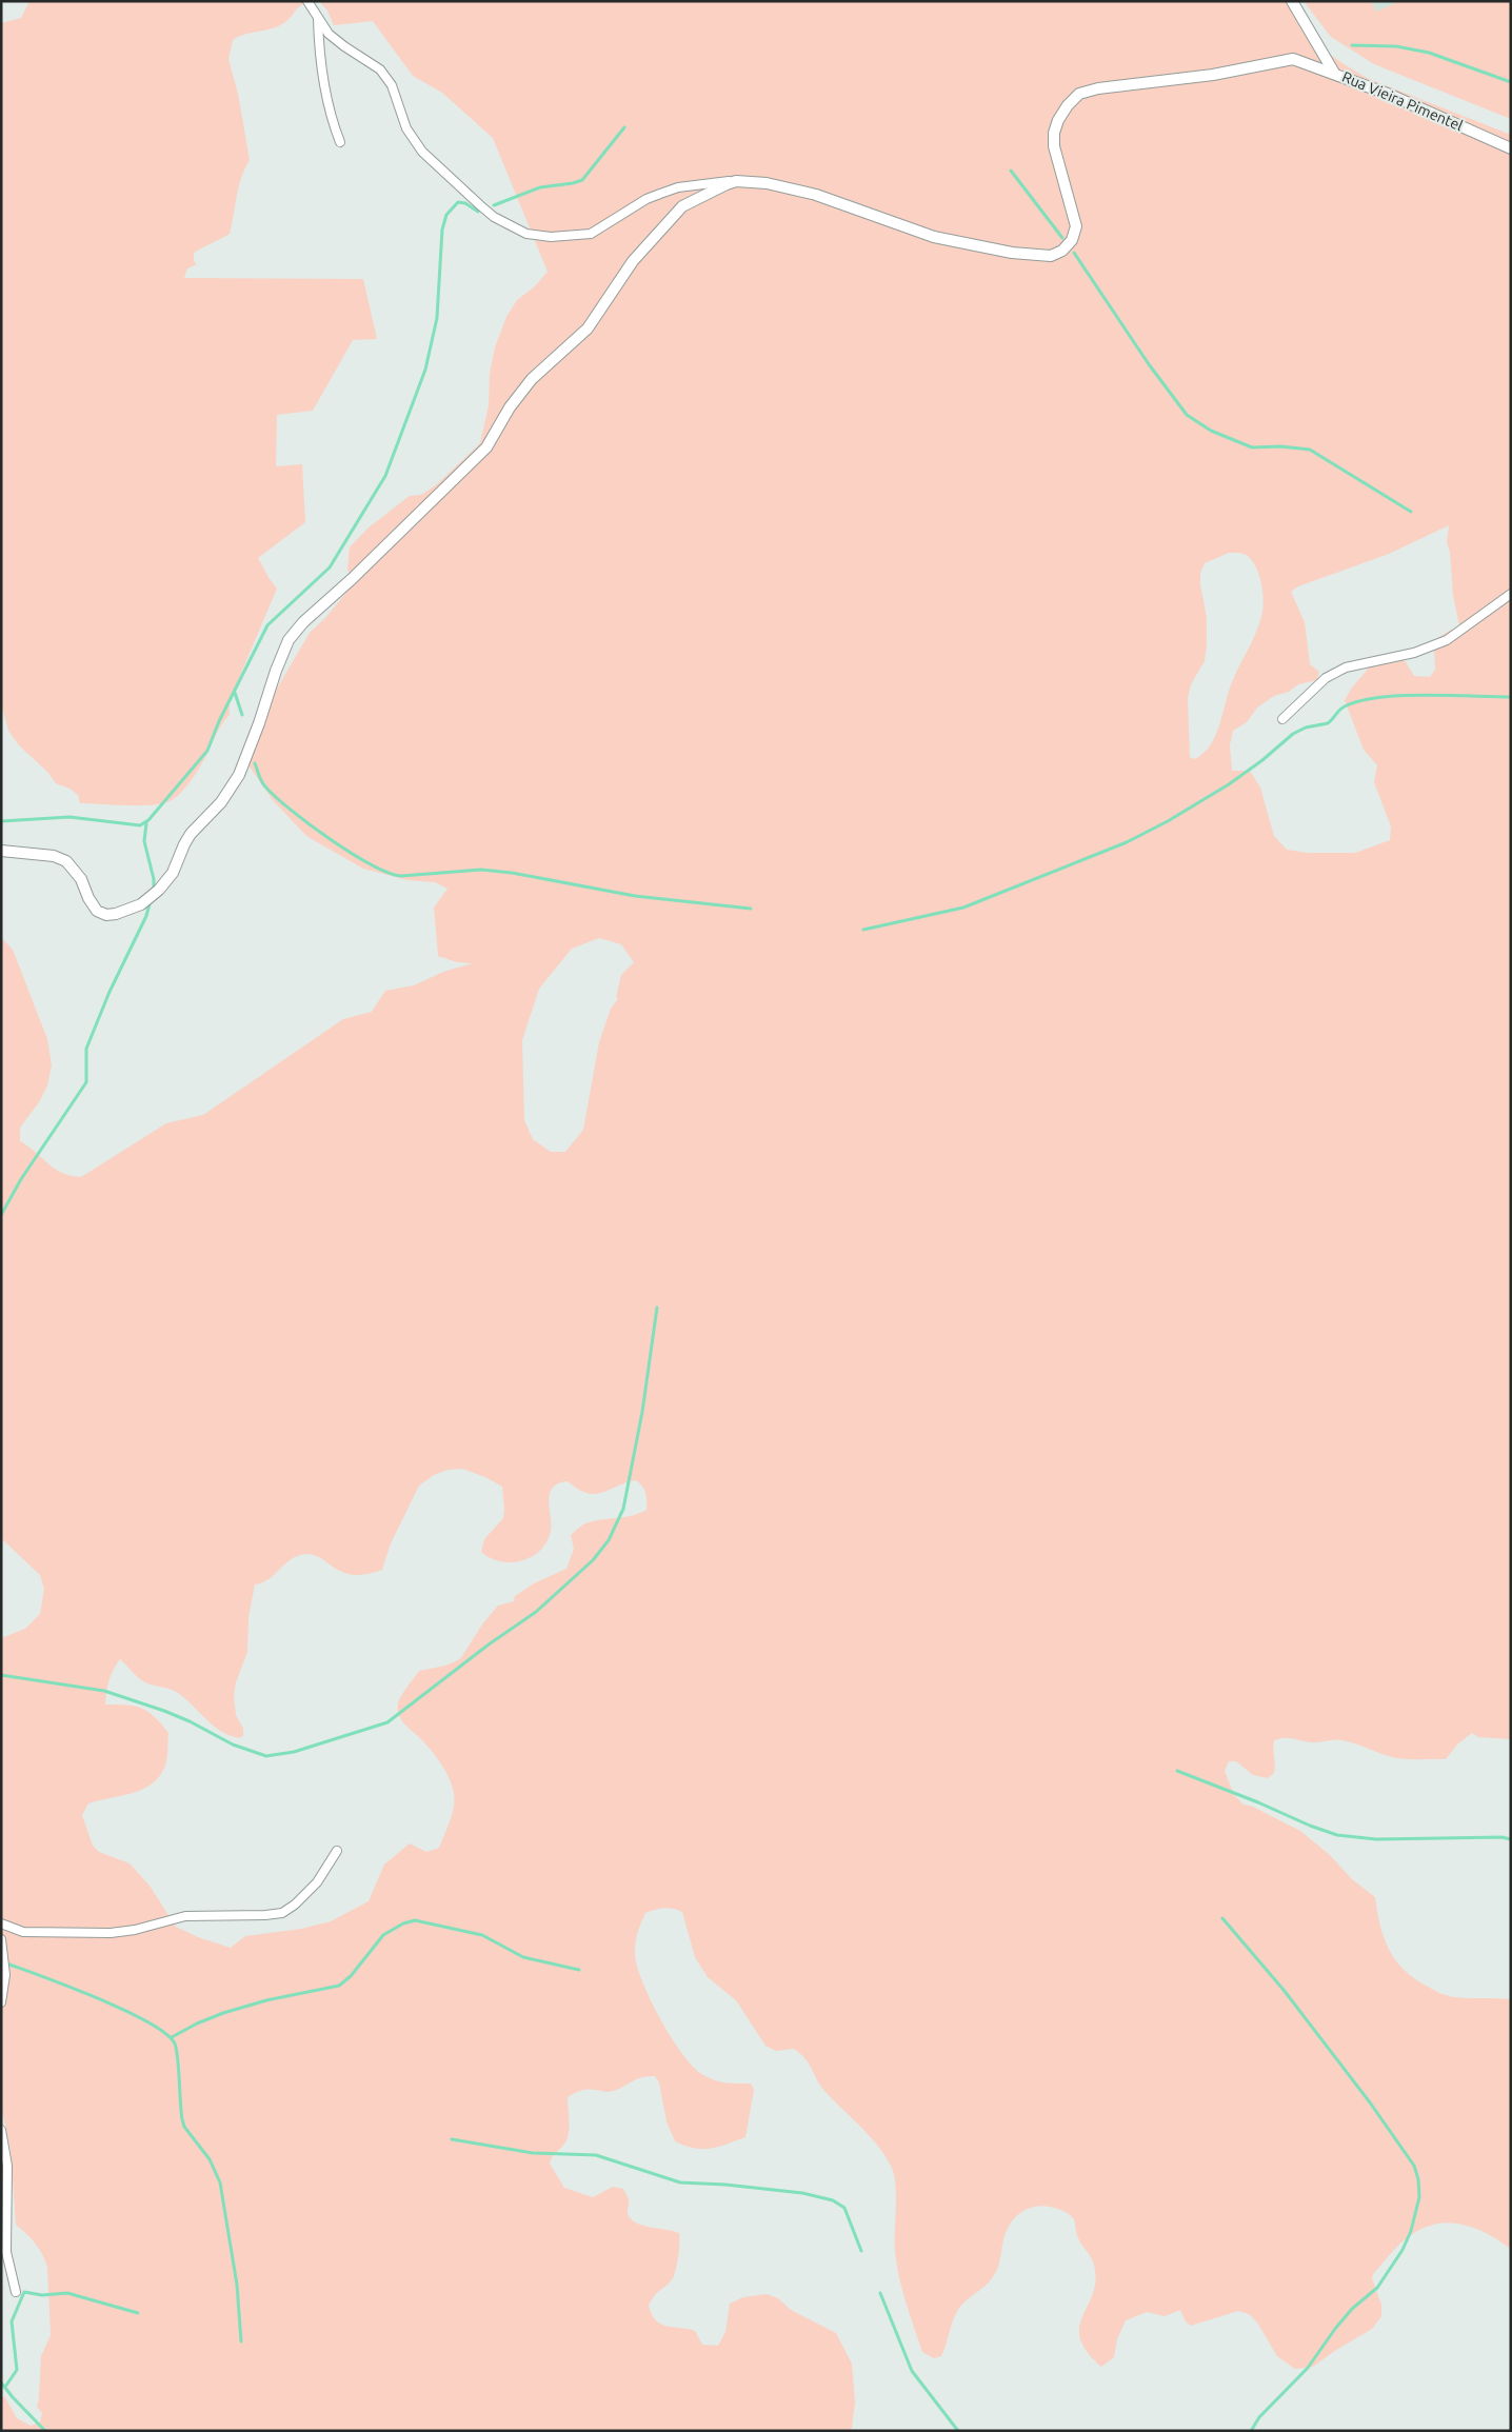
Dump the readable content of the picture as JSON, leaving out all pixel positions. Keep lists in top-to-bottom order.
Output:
{
  "streets": {
    "street": ["Rua Vieira Pimentel"]
  }
}
